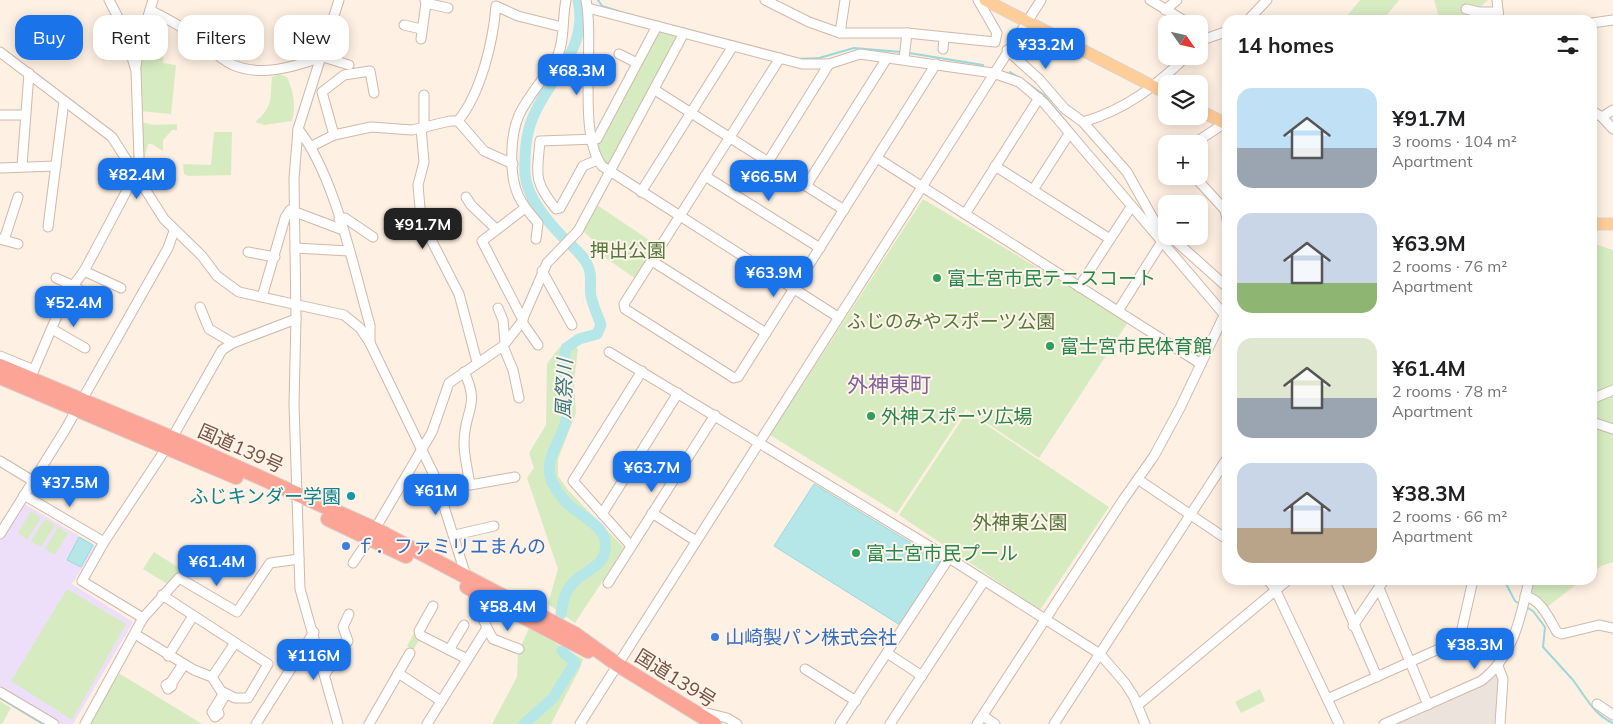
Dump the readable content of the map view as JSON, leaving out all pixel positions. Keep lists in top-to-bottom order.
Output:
{
  "streets": {
    "highway": ["国道139号"]
  },
  "districts": ["外神東町"],
  "water": ["風祭川"],
  "parks": ["押出公園", "ふじのみやスポーツ公園", "外神東公園"],
  "places": [
    "富士宮市民テニスコート",
    "富士宮市民体育館",
    "外神スポーツ広場",
    "ふじキンダー学園",
    "ｆ．ファミリエまんの",
    "富士宮市民プール",
    "山崎製パン株式会社"
  ],
  "north": "bottom right",
  "page": {
    "map_buttons": ["+", "−"],
    "chip": [
      "Buy",
      "Rent",
      "Filters",
      "New"
    ],
    "heading": "14 homes",
    "price": [
      "¥33.2M",
      "¥68.3M",
      "¥82.4M",
      "¥66.5M",
      "¥91.7M",
      "¥63.9M",
      "¥52.4M",
      "¥63.7M",
      "¥37.5M",
      "¥61M",
      "¥61.4M",
      "¥58.4M",
      "¥38.3M",
      "¥116M"
    ],
    "list": [
      {
        "name": "¥91.7M",
        "note": "3 rooms · 104 m² · Apartment"
      },
      {
        "name": "¥63.9M",
        "note": "2 rooms · 76 m² · Apartment"
      },
      {
        "name": "¥61.4M",
        "note": "2 rooms · 78 m² · Apartment"
      },
      {
        "name": "¥38.3M",
        "note": "2 rooms · 66 m² · Apartment"
      }
    ]
  }
}
